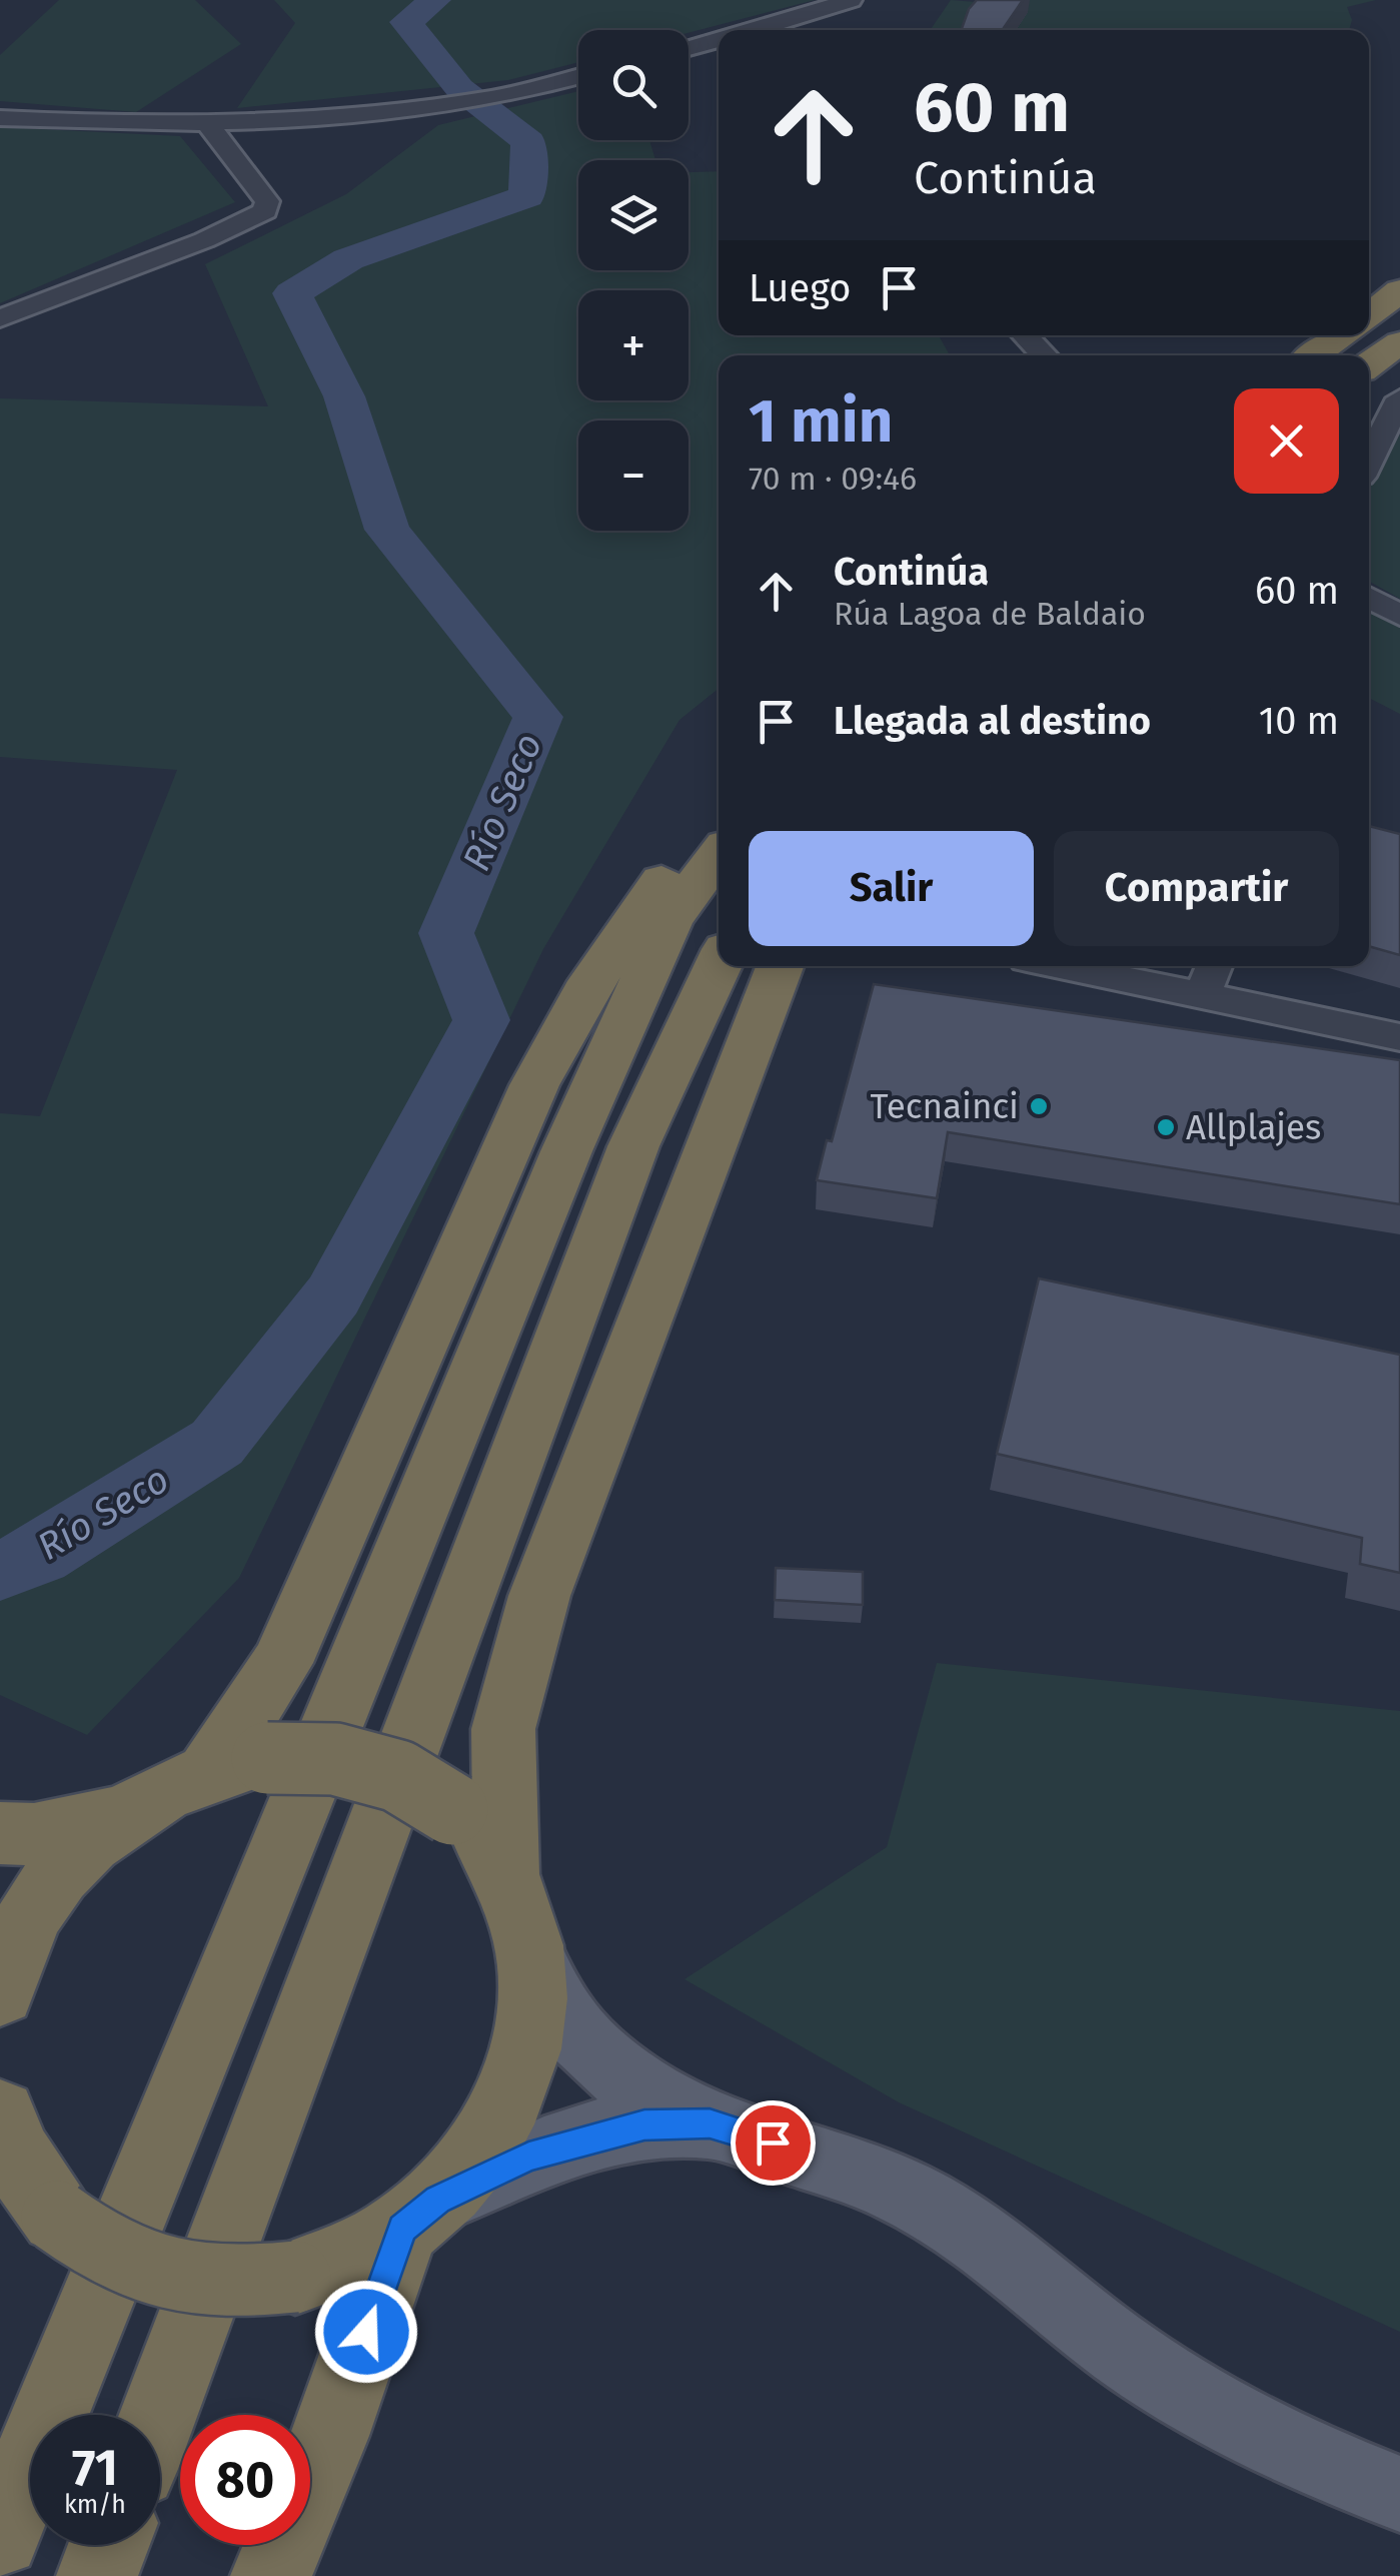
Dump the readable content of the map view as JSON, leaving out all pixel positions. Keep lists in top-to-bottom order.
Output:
{
  "water": ["Río Seco"],
  "places": ["Tecnainci", "Allplajes"],
  "page": {
    "map_buttons": ["+", "−"],
    "turn": ["60 m", "Continúa"],
    "then": "Luego",
    "heading": ["1 min", "70 m · 09:46"],
    "list": [
      {
        "name": "Continúa",
        "note": "Rúa Lagoa de Baldaio",
        "value": "60 m"
      },
      {
        "name": "Llegada al destino",
        "value": "10 m"
      }
    ],
    "buttons": ["Salir", "Compartir"],
    "speed": "71 km/h",
    "limit": "80"
  }
}
